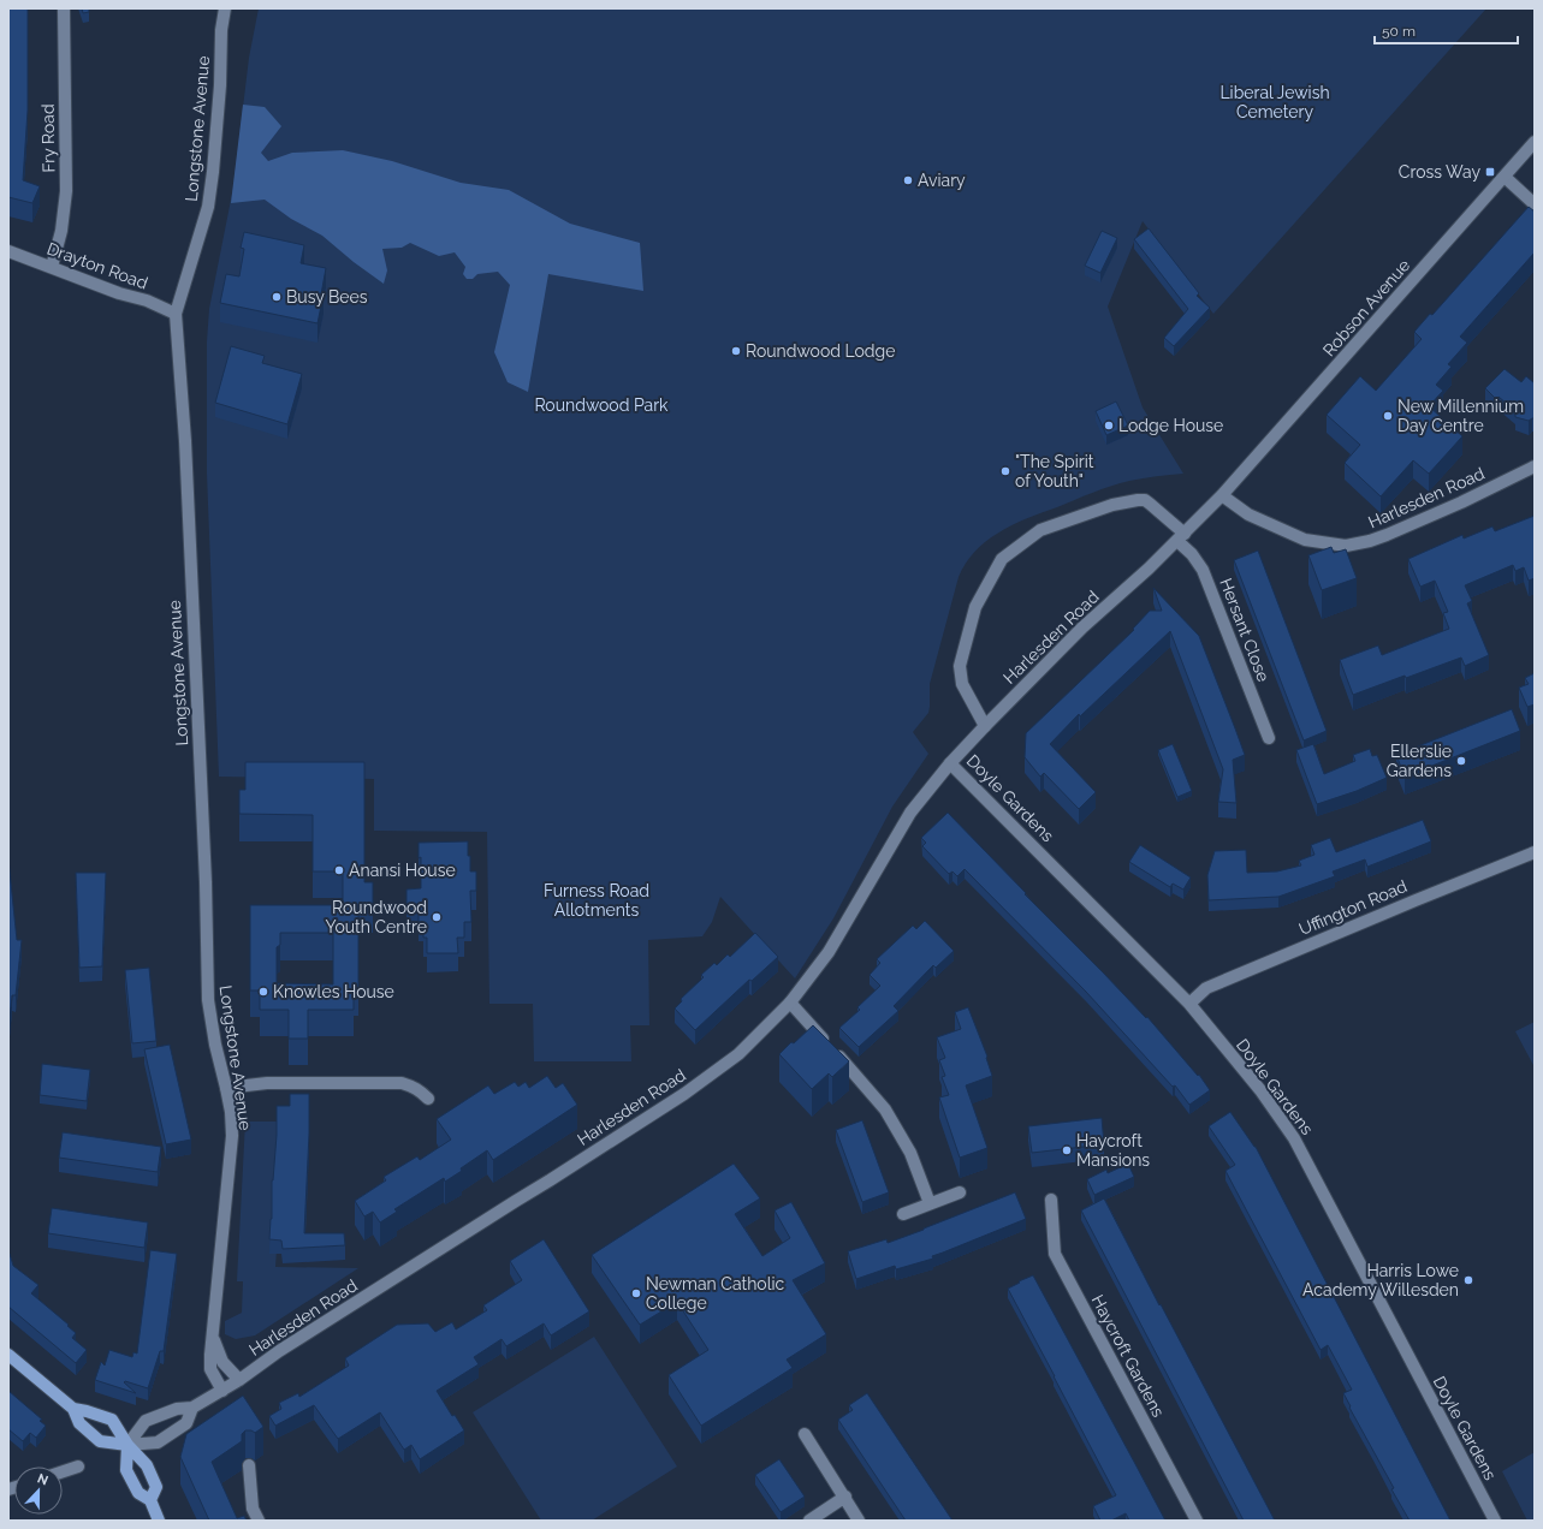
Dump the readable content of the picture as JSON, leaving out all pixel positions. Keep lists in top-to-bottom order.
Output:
{
  "streets": {
    "street": [
      "Longstone Avenue",
      "Fry Road",
      "Drayton Road",
      "Robson Avenue",
      "Harlesden Road",
      "Hersant Close",
      "Doyle Gardens",
      "Uffington Road",
      "Haycroft Gardens"
    ]
  },
  "crossings": [
    ["Longstone Avenue", "Drayton Road"],
    ["Longstone Avenue", "Harlesden Road"],
    ["Fry Road", "Drayton Road"],
    ["Robson Avenue", "Harlesden Road"],
    ["Harlesden Road", "Hersant Close"],
    ["Harlesden Road", "Doyle Gardens"],
    ["Doyle Gardens", "Uffington Road"]
  ],
  "parks": ["Liberal Jewish Cemetery", "Roundwood Park", "Furness Road Allotments"],
  "places": {
    "transit": ["Cross Way"],
    "other": [
      "Aviary",
      "Busy Bees",
      "Roundwood Lodge",
      "New Millennium Day Centre",
      "Lodge House",
      "\"The Spirit of Youth\"",
      "Ellerslie Gardens",
      "Anansi House",
      "Roundwood Youth Centre",
      "Knowles House",
      "Haycroft Mansions",
      "Harris Lowe Academy Willesden",
      "Newman Catholic College"
    ]
  },
  "scale_bar": "50 m",
  "north": "top"
}
